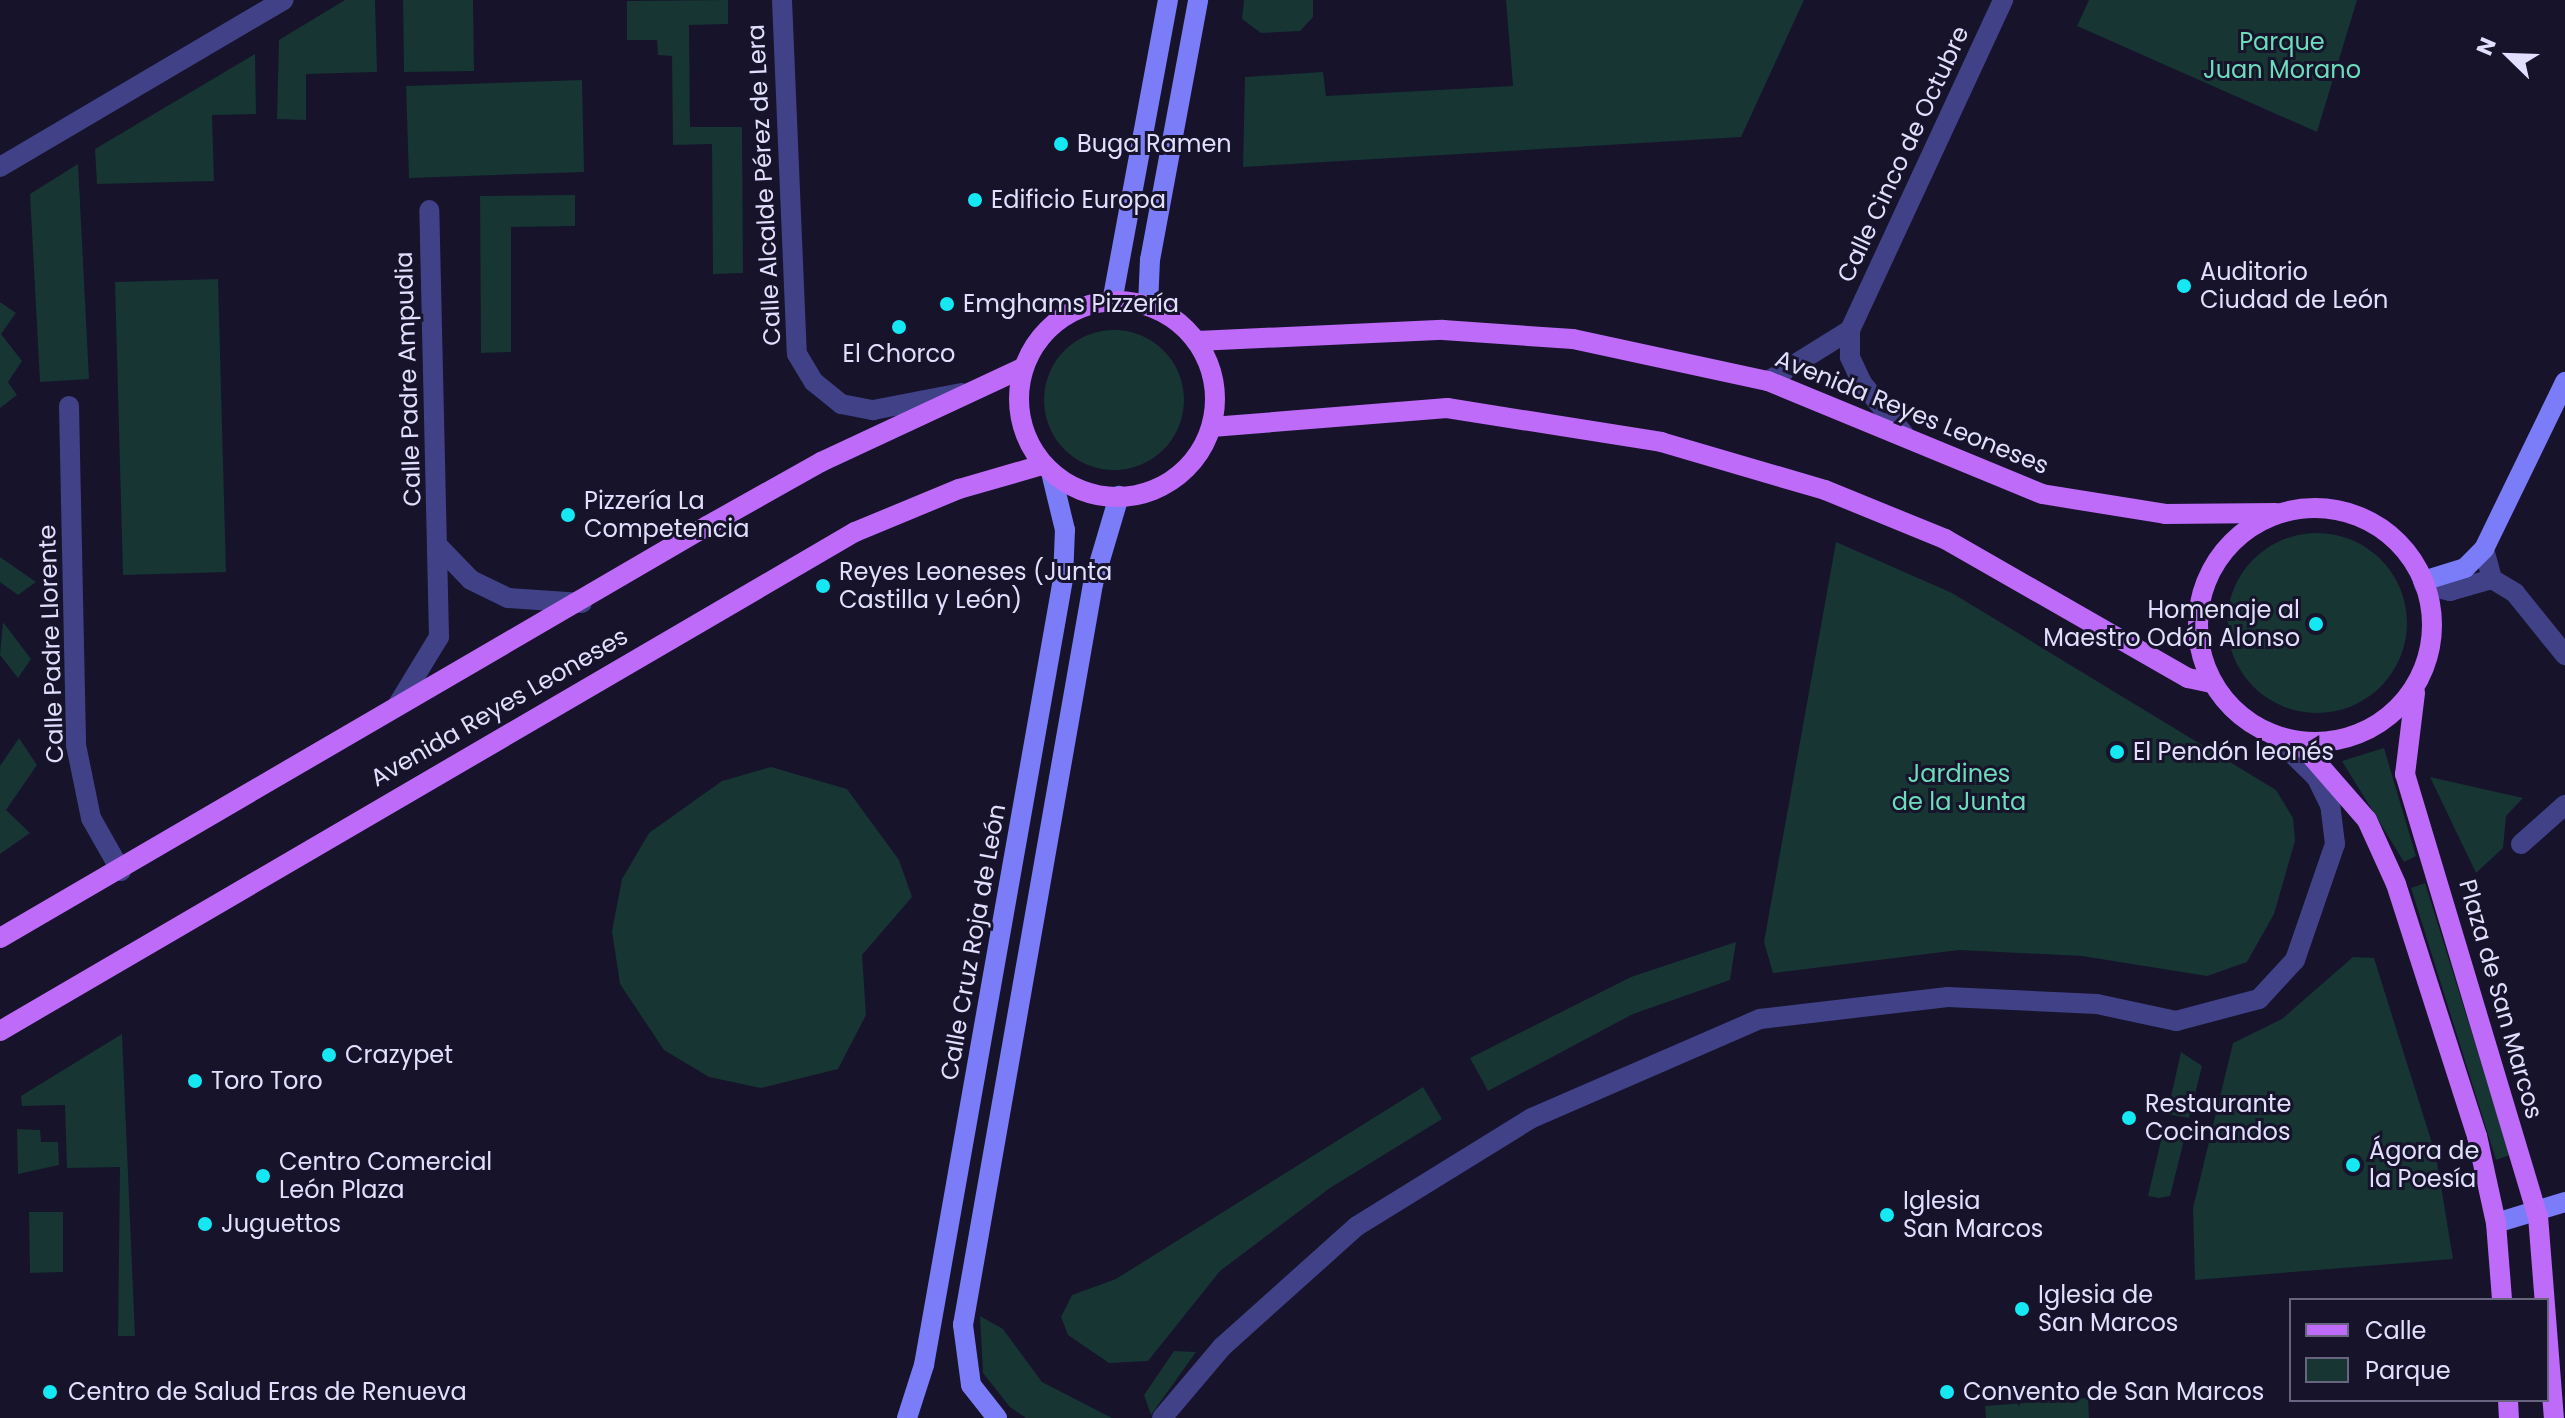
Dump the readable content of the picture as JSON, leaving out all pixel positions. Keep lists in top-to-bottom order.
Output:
{
  "streets": {
    "main road": ["Avenida Reyes Leoneses", "Calle Cruz Roja de León", "Plaza de San Marcos"],
    "street": [
      "Calle Cinco de Octubre",
      "Calle Alcalde Pérez de Lera",
      "Calle Padre Ampudia",
      "Calle Padre Llorente"
    ]
  },
  "crossings": [
    ["Calle Alcalde Pérez de Lera", "Avenida Reyes Leoneses"],
    ["Calle Padre Ampudia", "Avenida Reyes Leoneses"],
    ["Avenida Reyes Leoneses", "Calle Padre Llorente"],
    ["Avenida Reyes Leoneses", "Calle Cruz Roja de León"],
    ["Avenida Reyes Leoneses", "Plaza de San Marcos"]
  ],
  "parks": ["Parque Juan Morano", "Jardines de la Junta"],
  "places": [
    "Buga Ramen",
    "Edificio Europa",
    "Auditorio Ciudad de León",
    "Emghams Pizzería",
    "El Chorco",
    "Pizzería La Competencia",
    "Reyes Leoneses (Junta Castilla y León)",
    "Homenaje al Maestro Odón Alonso",
    "El Pendón leonés",
    "Crazypet",
    "Toro Toro",
    "Restaurante Cocinandos",
    "Ágora de la Poesía",
    "Centro Comercial León Plaza",
    "Iglesia San Marcos",
    "Juguettos",
    "Iglesia de San Marcos",
    "Centro de Salud Eras de Renueva",
    "Convento de San Marcos"
  ],
  "legend": ["Calle", "Parque"],
  "north": "top left"
}
